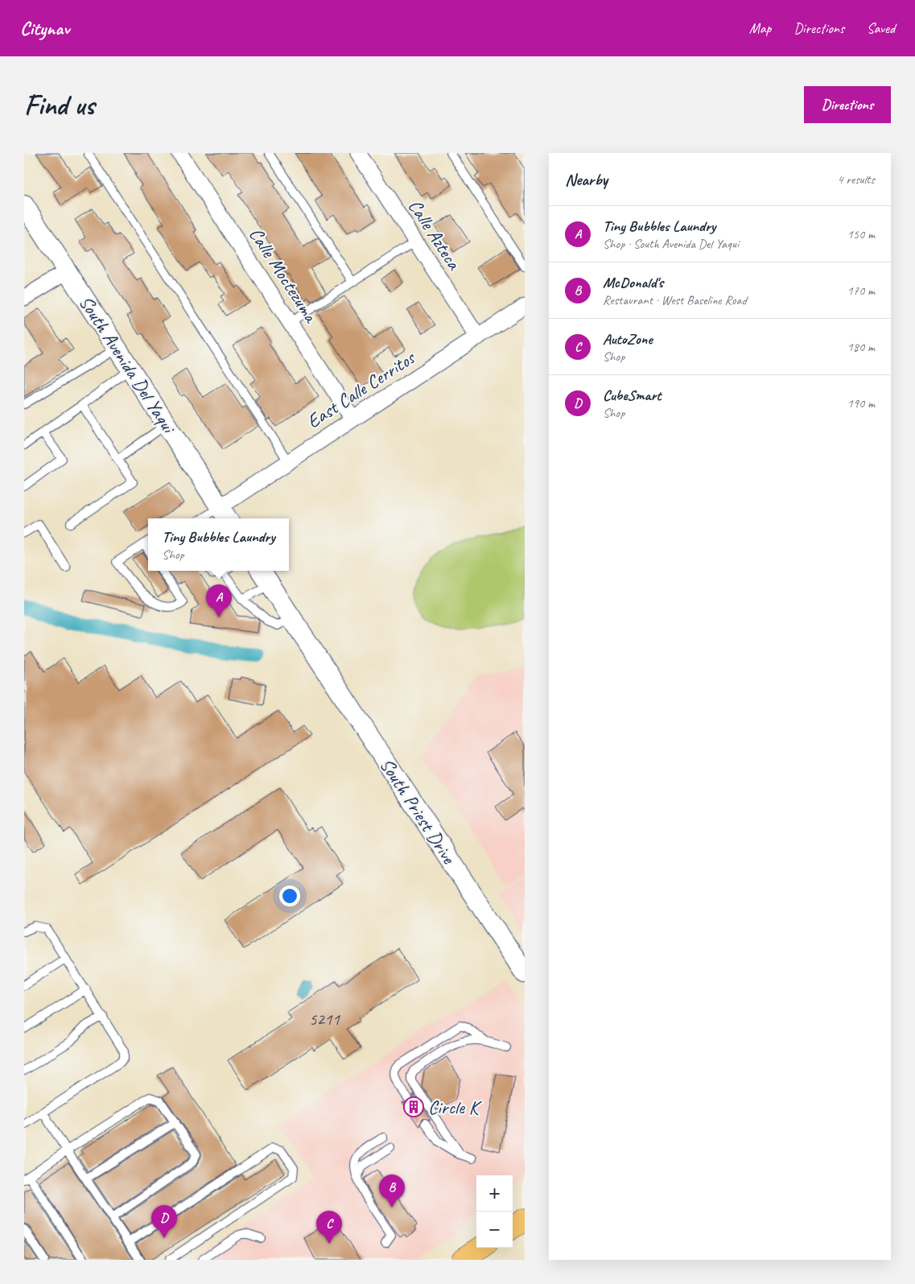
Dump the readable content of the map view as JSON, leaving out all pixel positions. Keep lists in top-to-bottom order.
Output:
{
  "streets": {
    "street": [
      "Calle Azteca",
      "Calle Moctezuma",
      "South Avenida Del Yaqui",
      "East Calle Cerritos",
      "South Priest Drive"
    ]
  },
  "crossings": [
    ["Calle Azteca", "East Calle Cerritos"],
    ["Calle Moctezuma", "East Calle Cerritos"],
    ["South Avenida Del Yaqui", "East Calle Cerritos"]
  ],
  "places": {
    "building": ["Circle K"]
  },
  "house_numbers": ["5211"],
  "page": {
    "header": "Citynav",
    "nav": ["Map", "Directions", "Saved"],
    "buttons": "Directions",
    "title": "Find us",
    "heading": ["Nearby", "4 results"],
    "list": [
      {
        "mark": "A",
        "name": "Tiny Bubbles Laundry",
        "note": "Shop · South Avenida Del Yaqui",
        "value": "150 m"
      },
      {
        "mark": "B",
        "name": "McDonald's",
        "note": "Restaurant · West Baseline Road",
        "value": "170 m"
      },
      {
        "mark": "C",
        "name": "AutoZone",
        "note": "Shop",
        "value": "180 m"
      },
      {
        "mark": "D",
        "name": "CubeSmart",
        "note": "Shop",
        "value": "190 m"
      }
    ],
    "popup": ["Tiny Bubbles Laundry", "Shop"],
    "pins": [
      "A",
      "B",
      "D",
      "C"
    ],
    "map_buttons": ["+", "−"]
  }
}
